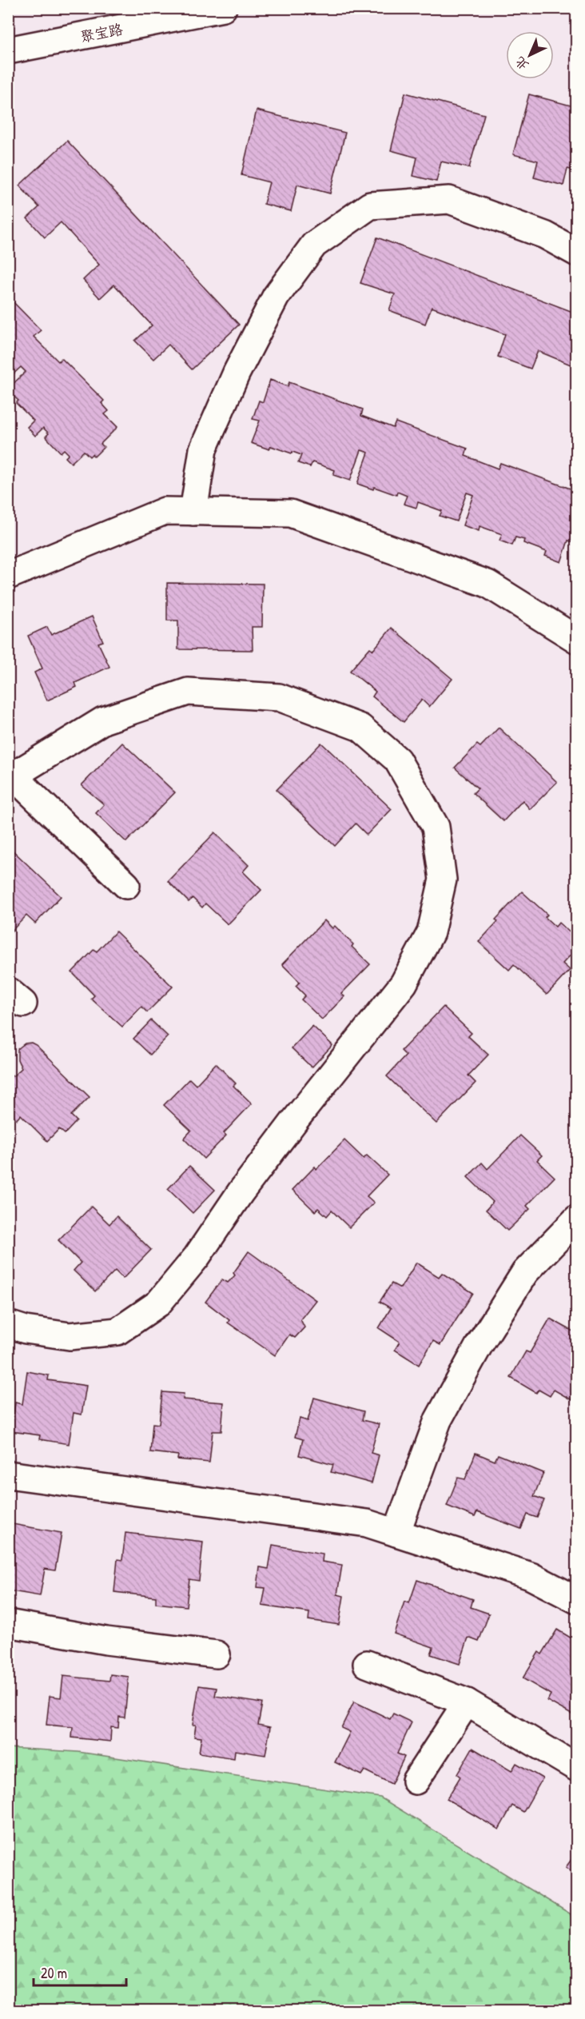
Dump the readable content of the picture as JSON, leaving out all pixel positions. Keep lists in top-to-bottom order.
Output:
{
  "streets": {
    "street": ["聚宝路"]
  },
  "scale_bar": "20 m",
  "north": "bottom left"
}
